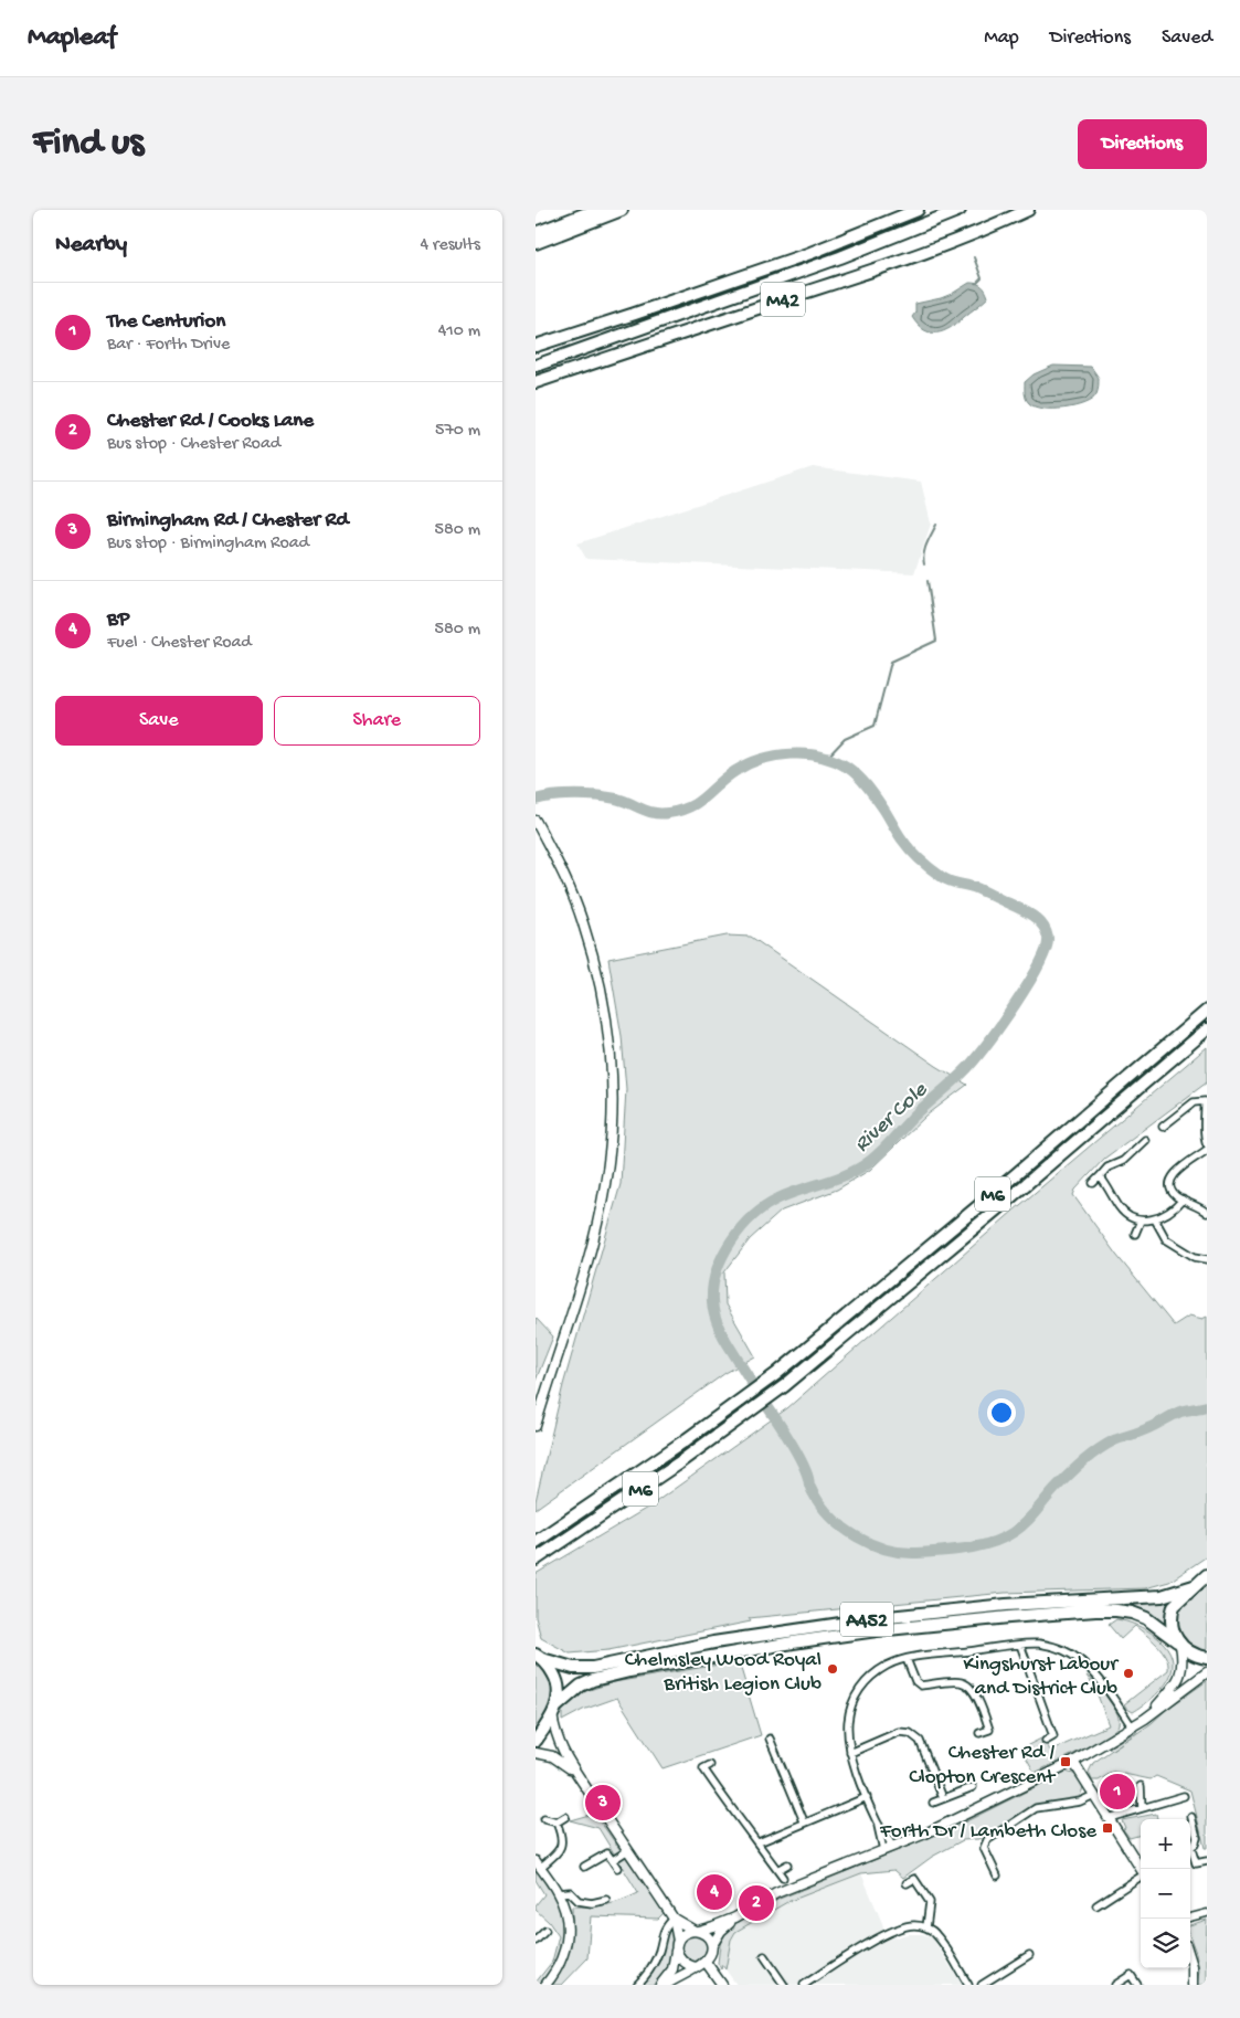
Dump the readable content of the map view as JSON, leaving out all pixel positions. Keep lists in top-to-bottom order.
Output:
{
  "streets": {
    "highway": ["M42", "M6", "A452"]
  },
  "water": ["River Cole"],
  "places": {
    "other": ["Chelmsley Wood Royal British Legion Club", "Kingshurst Labour and District Club"],
    "transit": ["Chester Rd / Clopton Crescent", "Forth Dr / Lambeth Close"]
  },
  "page": {
    "header": "Mapleaf",
    "nav": ["Map", "Directions", "Saved"],
    "buttons": [
      "Directions",
      ["Save", "Share"]
    ],
    "title": "Find us",
    "heading": ["Nearby", "4 results"],
    "list": [
      {
        "mark": "1",
        "name": "The Centurion",
        "note": "Bar · Forth Drive",
        "value": "410 m"
      },
      {
        "mark": "2",
        "name": "Chester Rd / Cooks Lane",
        "note": "Bus stop · Chester Road",
        "value": "570 m"
      },
      {
        "mark": "3",
        "name": "Birmingham Rd / Chester Rd",
        "note": "Bus stop · Birmingham Road",
        "value": "580 m"
      },
      {
        "mark": "4",
        "name": "BP",
        "note": "Fuel · Chester Road",
        "value": "580 m"
      }
    ],
    "pins": [
      "1",
      "3",
      "4",
      "2"
    ],
    "map_buttons": ["+", "−"]
  }
}
